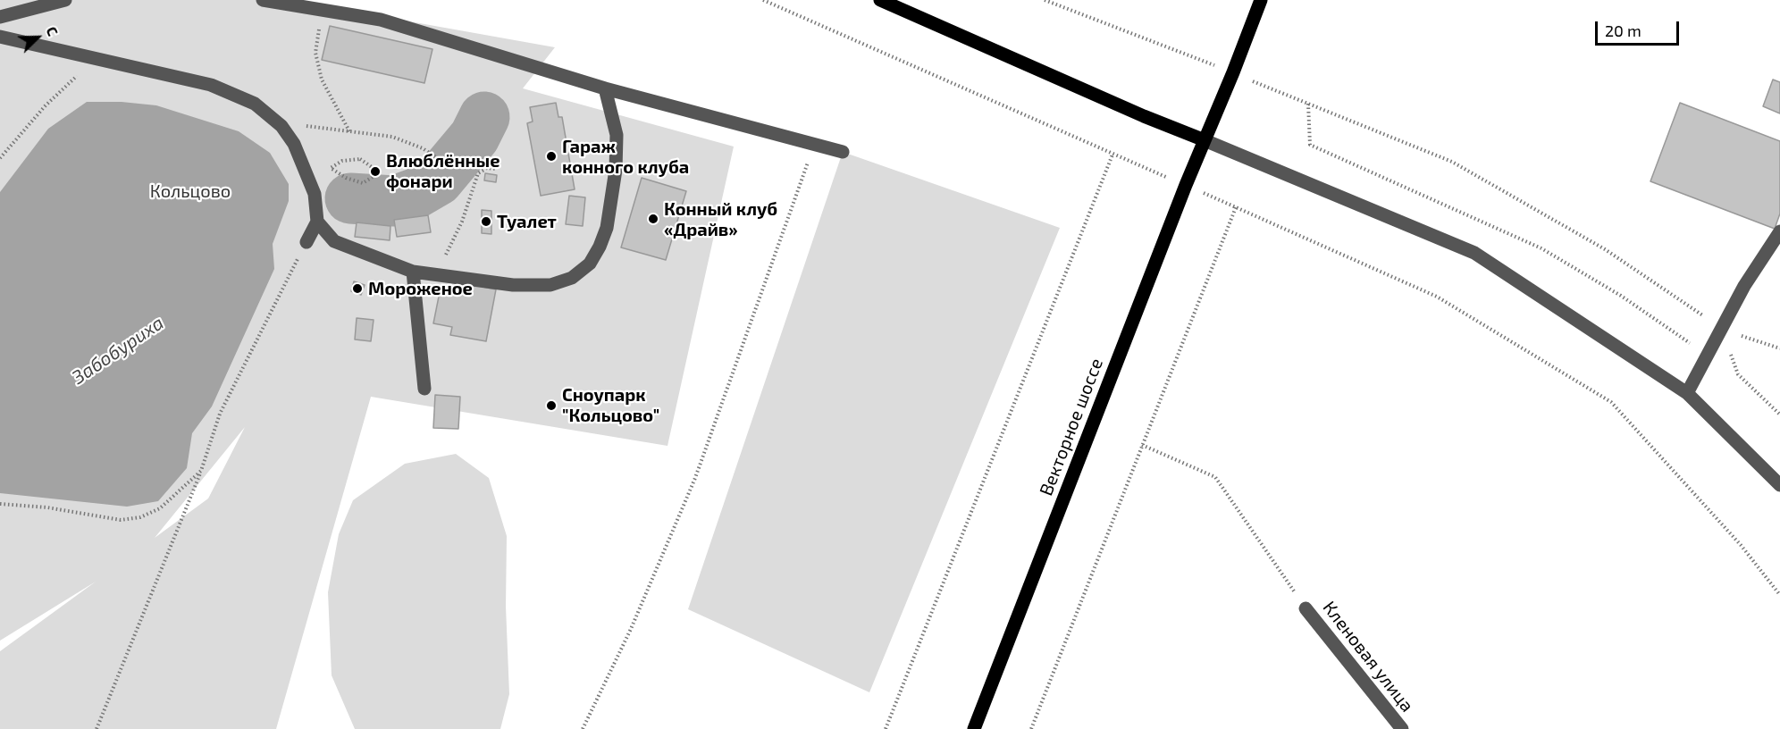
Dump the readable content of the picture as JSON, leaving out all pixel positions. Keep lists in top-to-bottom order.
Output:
{
  "streets": {
    "main road": ["Векторное шоссе"],
    "street": ["Кленовая улица"]
  },
  "water": ["Забобуриха"],
  "parks": ["Кольцово"],
  "places": [
    "Гараж конного клуба",
    "Влюблённые фонари",
    "Конный клуб «Драйв»",
    "Туалет",
    "Мороженое",
    "Сноупарк \"Кольцово\""
  ],
  "scale_bar": "20 m",
  "north": "top right"
}
